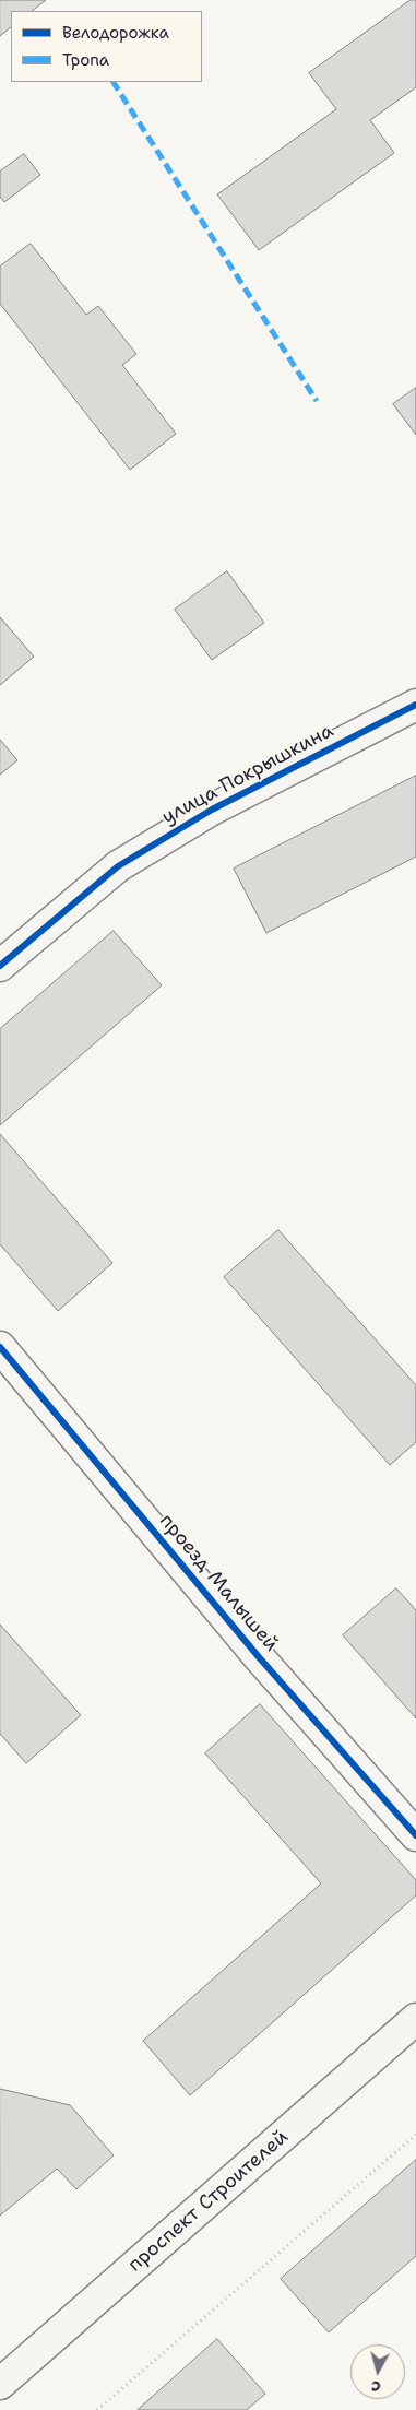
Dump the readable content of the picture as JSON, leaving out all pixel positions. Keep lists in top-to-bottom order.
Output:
{
  "streets": {
    "street": ["улица Покрышкина", "проезд Малышей", "проспект Строителей"]
  },
  "legend": ["Велодорожка", "Тропа"],
  "north": "bottom"
}
